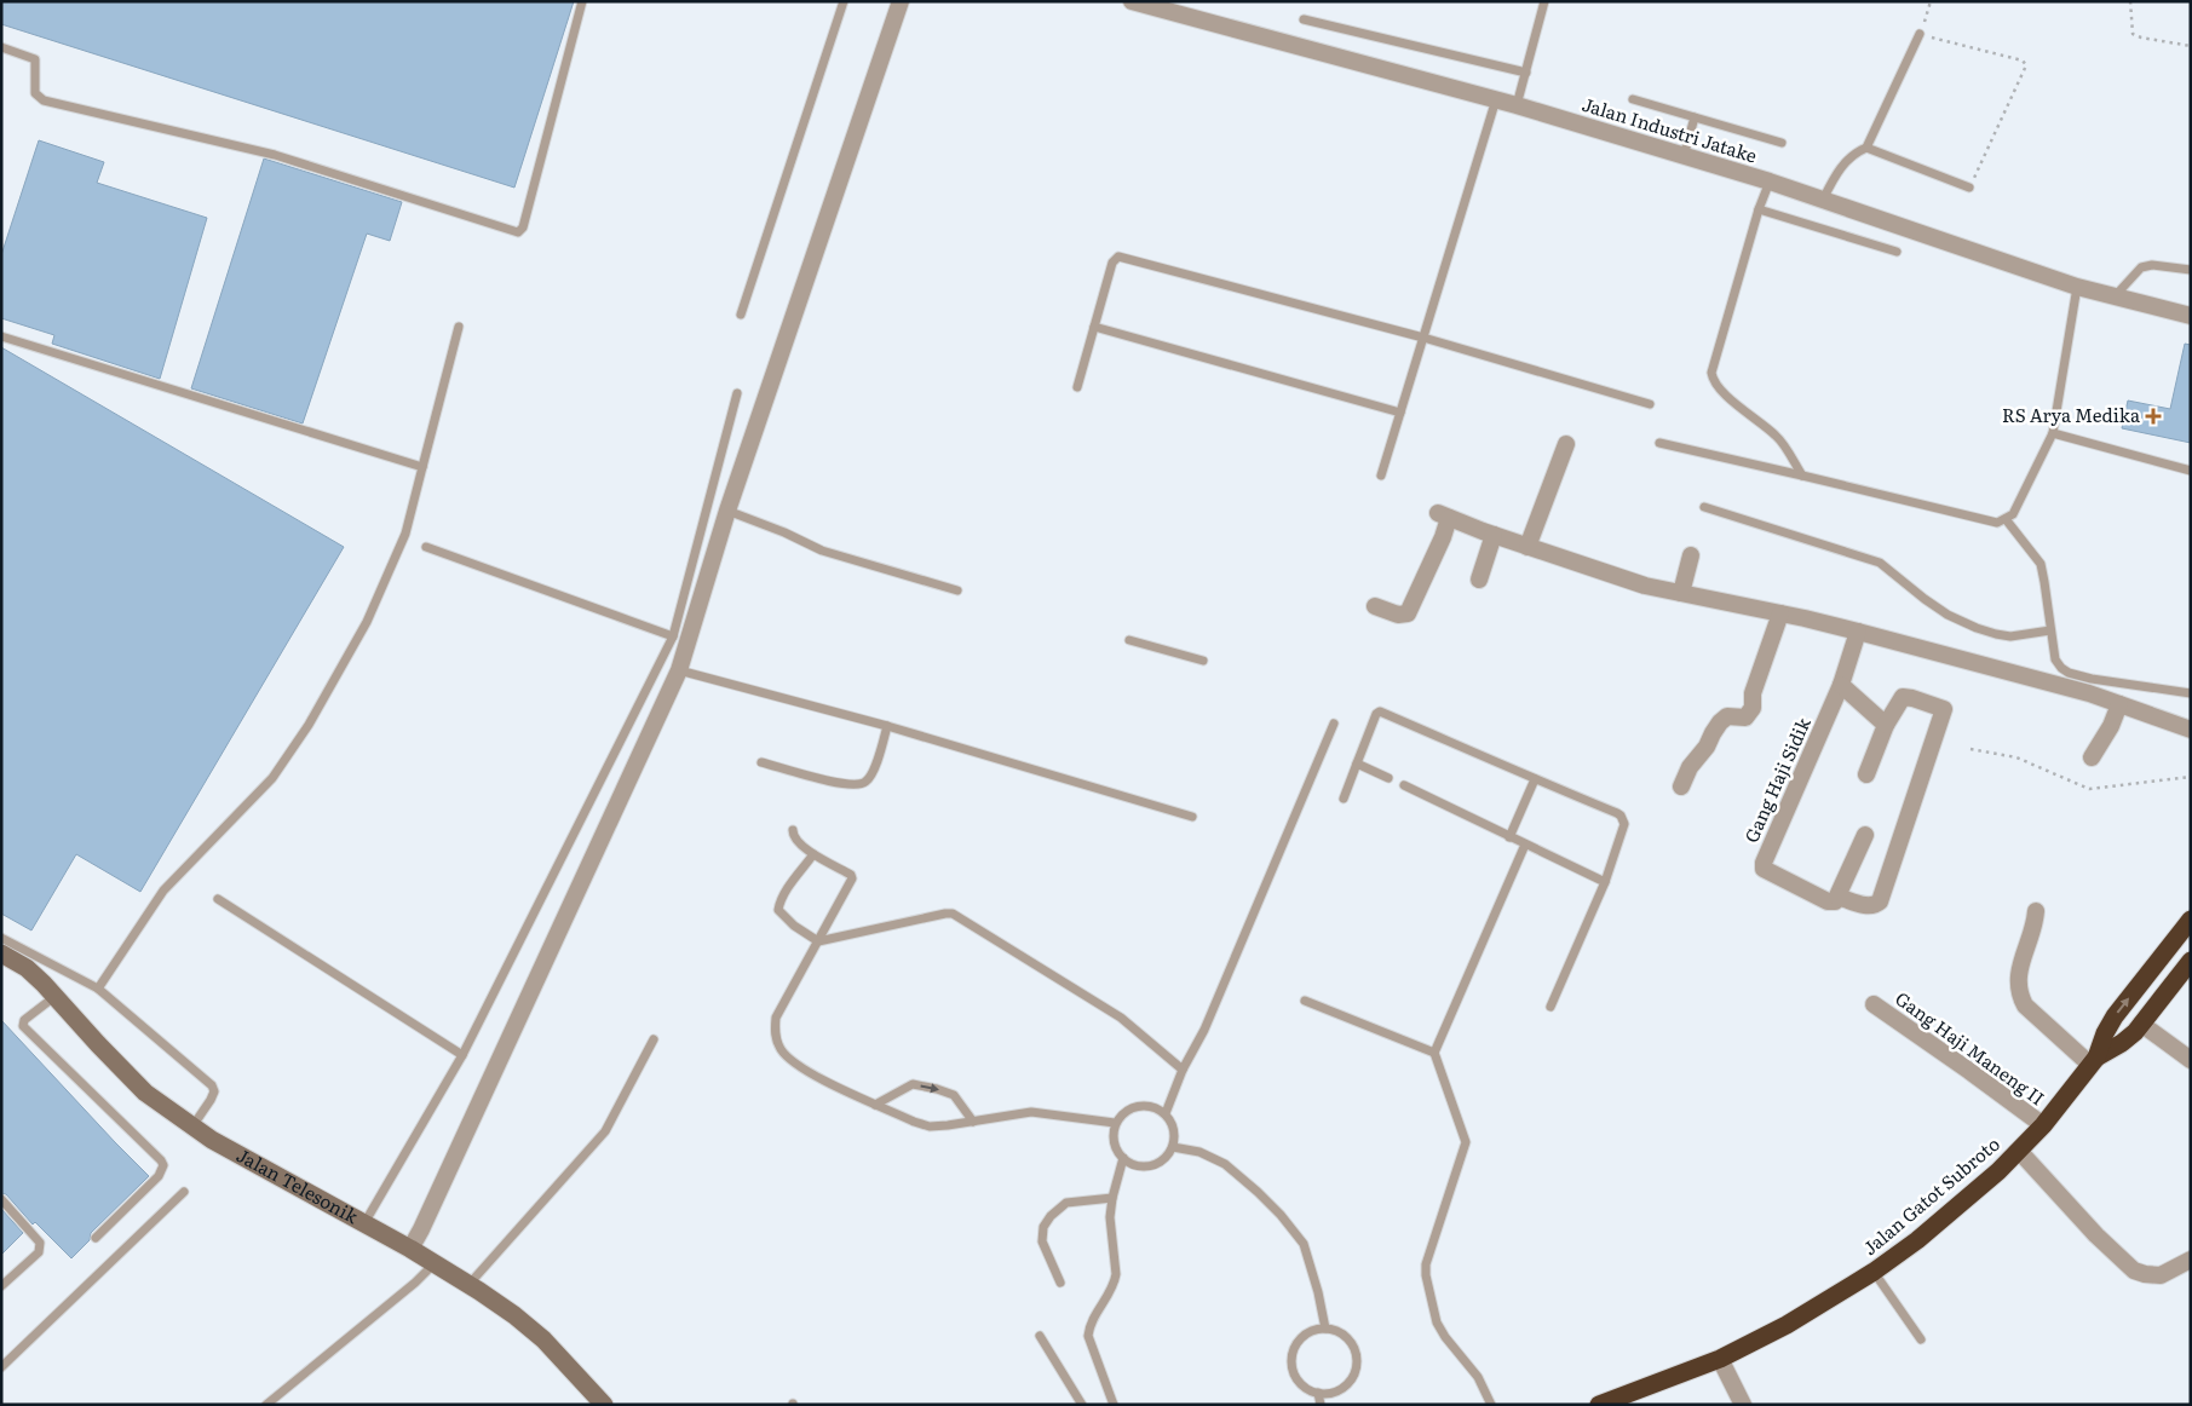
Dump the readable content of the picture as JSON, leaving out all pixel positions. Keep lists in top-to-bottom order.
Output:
{
  "streets": {
    "highway": ["Jalan Gatot Subroto"],
    "street": [
      "Jalan Industri Jatake",
      "Gang Haji Sidik",
      "Gang Haji Maneng II",
      "Jalan Telesonik"
    ]
  },
  "crossings": [
    ["Gang Haji Maneng II", "Jalan Gatot Subroto"]
  ],
  "places": {
    "health": ["RS Arya Medika"]
  }
}
